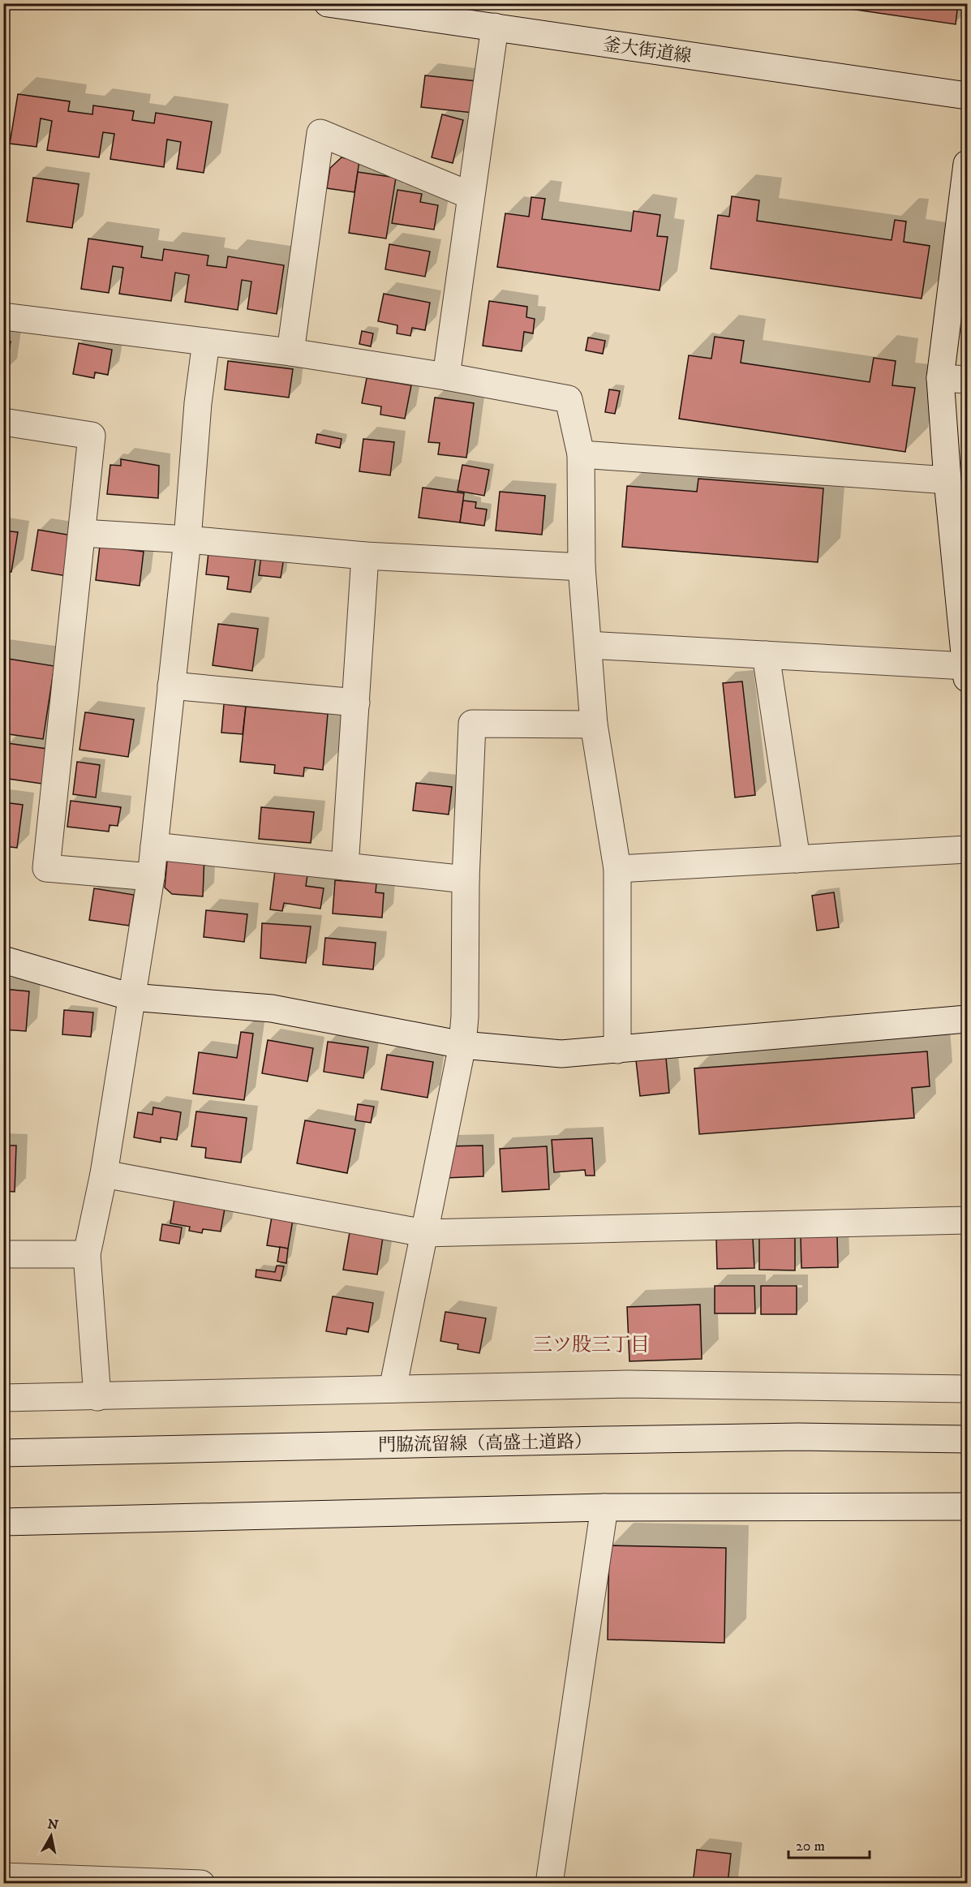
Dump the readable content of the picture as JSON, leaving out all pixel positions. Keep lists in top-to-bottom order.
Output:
{
  "streets": {
    "street": ["釜大街道線", "門脇流留線（高盛土道路）"]
  },
  "districts": ["三ツ股三丁目"],
  "scale_bar": "20 m",
  "north": "top"
}
